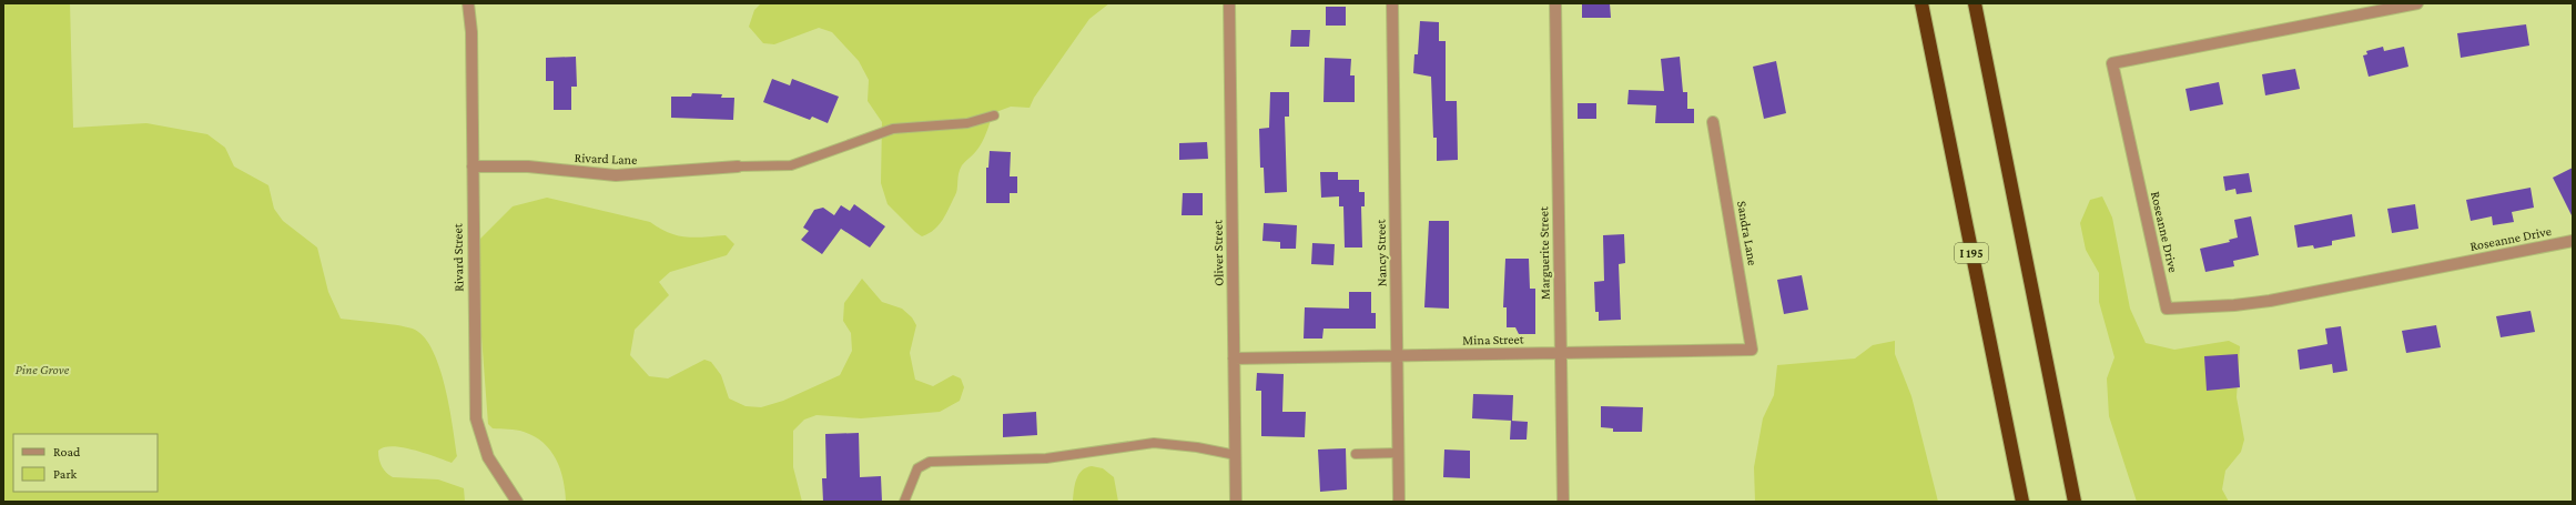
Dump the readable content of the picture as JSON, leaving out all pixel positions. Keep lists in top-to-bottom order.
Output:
{
  "streets": {
    "highway": ["I 195"],
    "street": [
      "Rivard Lane",
      "Roseanne Drive",
      "Sandra Lane",
      "Oliver Street",
      "Nancy Street",
      "Marguerite Street",
      "Rivard Street",
      "Mina Street"
    ]
  },
  "crossings": [
    ["Rivard Lane", "Rivard Street"],
    ["Sandra Lane", "Mina Street"],
    ["Oliver Street", "Mina Street"],
    ["Nancy Street", "Mina Street"],
    ["Marguerite Street", "Mina Street"]
  ],
  "parks": ["Pine Grove"],
  "legend": ["Road", "Park"]
}
